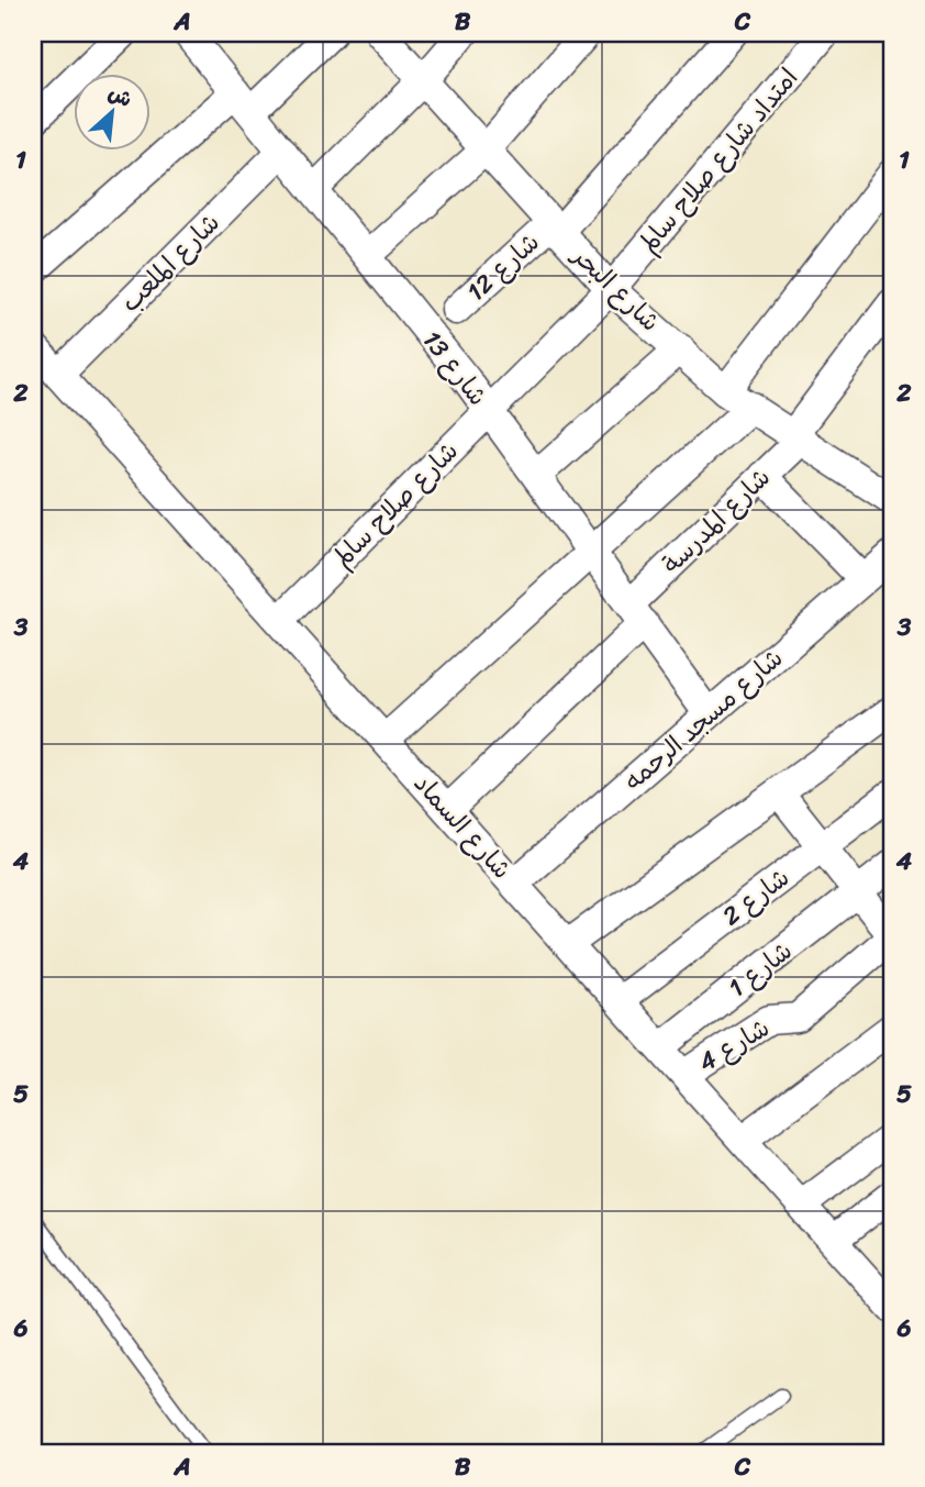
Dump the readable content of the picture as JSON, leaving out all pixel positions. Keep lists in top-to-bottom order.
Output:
{
  "streets": {
    "street": [
      "امتداد شارع صلاح سالم",
      "شارع الملعب",
      "شارع 12",
      "شارع البحر",
      "شارع 13",
      "شارع صلاح سالم",
      "شارع المدرسة",
      "شارع مسجد الرحمه",
      "شارع السماد",
      "شارع 2",
      "شارع 1",
      "شارع 4"
    ]
  },
  "crossings": [
    ["امتداد شارع صلاح سالم", "شارع البحر"],
    ["امتداد شارع صلاح سالم", "شارع صلاح سالم"],
    ["شارع الملعب", "شارع 13"],
    ["شارع الملعب", "شارع السماد"],
    ["شارع 12", "شارع البحر"],
    ["شارع البحر", "شارع صلاح سالم"],
    ["شارع البحر", "شارع المدرسة"],
    ["شارع 13", "شارع صلاح سالم"],
    ["شارع 13", "شارع المدرسة"],
    ["شارع 13", "شارع مسجد الرحمه"],
    ["شارع صلاح سالم", "شارع السماد"],
    ["شارع المدرسة", "شارع السماد"],
    ["شارع مسجد الرحمه", "شارع السماد"],
    ["شارع السماد", "شارع 2"],
    ["شارع السماد", "شارع 1"],
    ["شارع السماد", "شارع 4"]
  ],
  "north": "top right",
  "grid": {
    "columns": ["A", "B", "C"],
    "rows": [
      "1",
      "2",
      "3",
      "4",
      "5",
      "6"
    ]
  }
}
